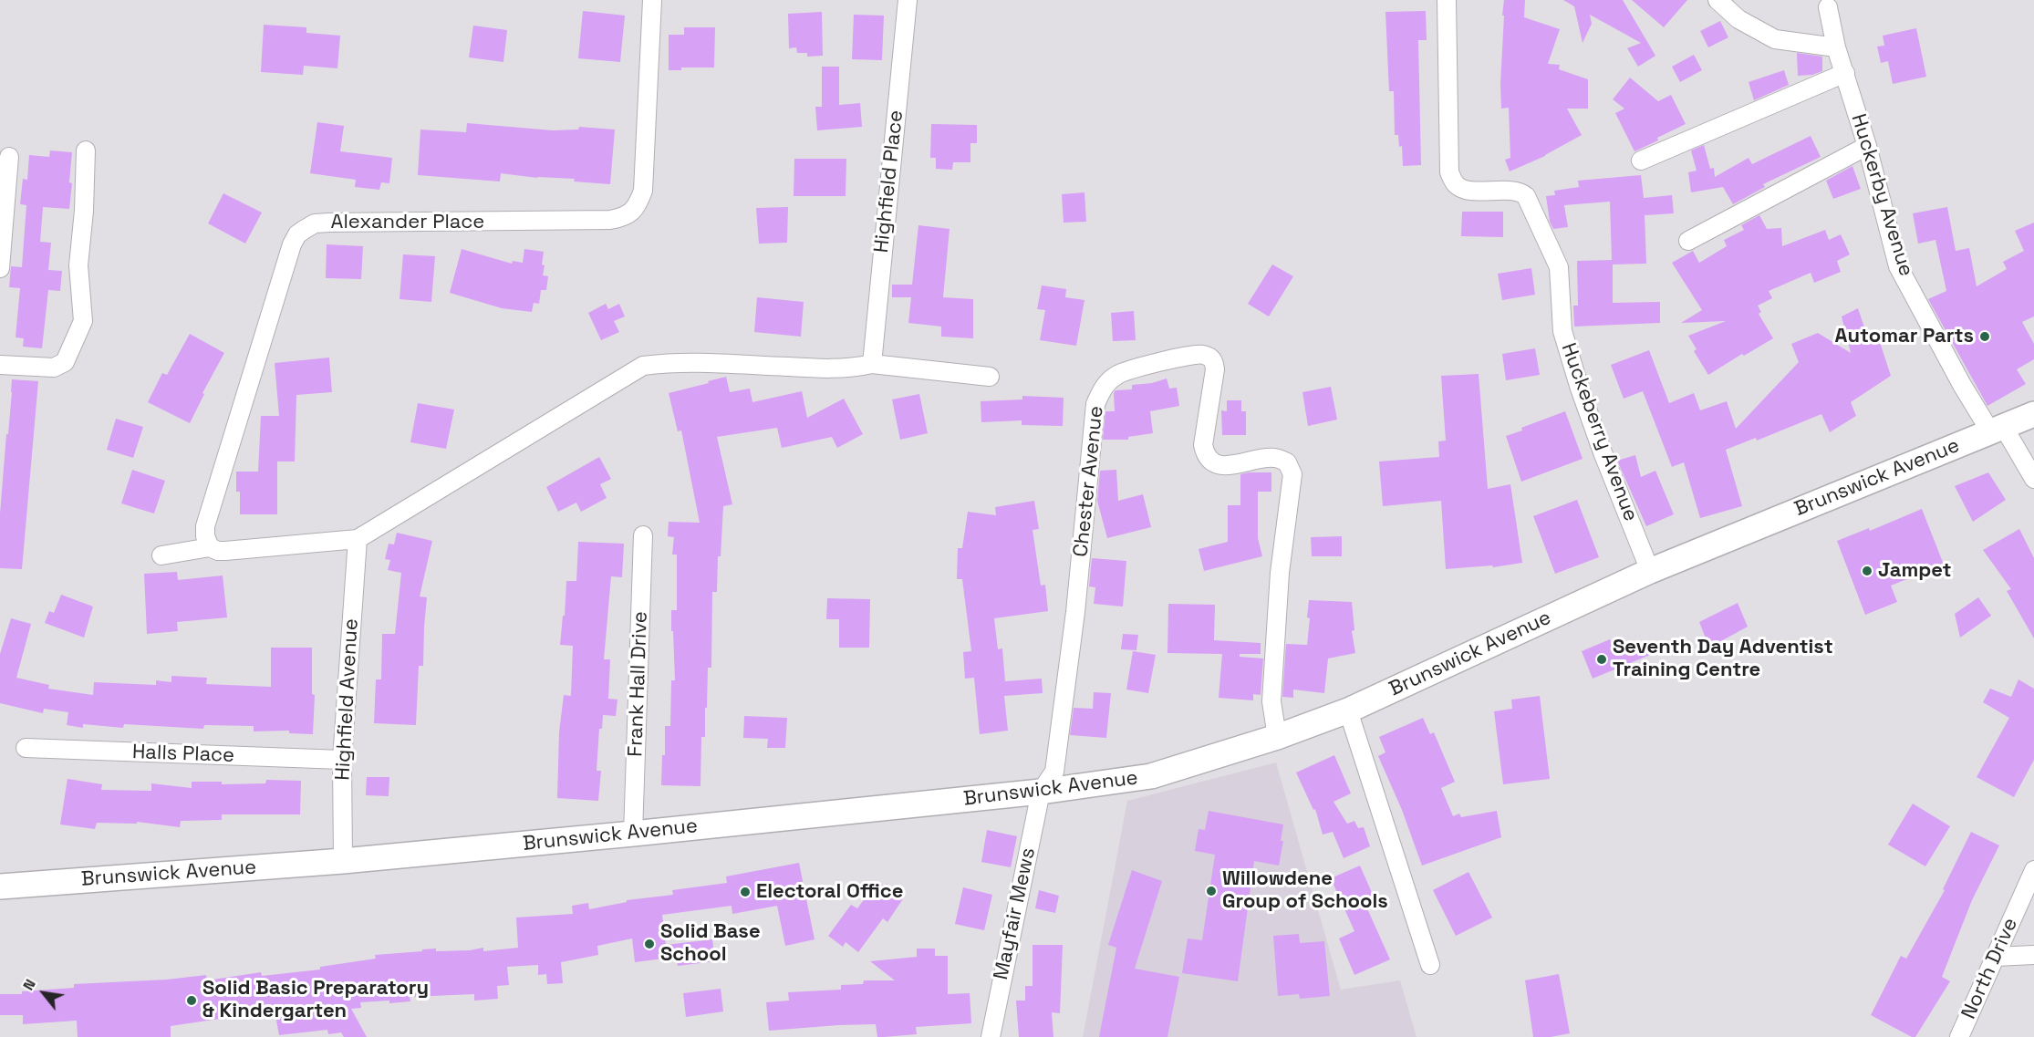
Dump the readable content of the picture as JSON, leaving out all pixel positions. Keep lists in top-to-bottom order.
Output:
{
  "streets": {
    "main road": ["Brunswick Avenue"],
    "street": [
      "Highfield Place",
      "Huckerby Avenue",
      "Alexander Place",
      "Huckeberry Avenue",
      "Chester Avenue",
      "Frank Hall Drive",
      "Highfield Avenue",
      "Halls Place",
      "Mayfair Mews",
      "North Drive"
    ]
  },
  "crossings": [
    ["Huckerby Avenue", "Brunswick Avenue"],
    ["Huckeberry Avenue", "Brunswick Avenue"],
    ["Brunswick Avenue", "Chester Avenue"],
    ["Brunswick Avenue", "Frank Hall Drive"],
    ["Brunswick Avenue", "Highfield Avenue"],
    ["Brunswick Avenue", "Mayfair Mews"],
    ["Chester Avenue", "Mayfair Mews"],
    ["Highfield Avenue", "Halls Place"]
  ],
  "places": [
    "Automar Parts",
    "Jampet",
    "Seventh Day Adventist Training Centre",
    "Willowdene Group of Schools",
    "Electoral Office",
    "Solid Base School",
    "Solid Basic Preparatory & Kindergarten"
  ],
  "north": "top left"
}
